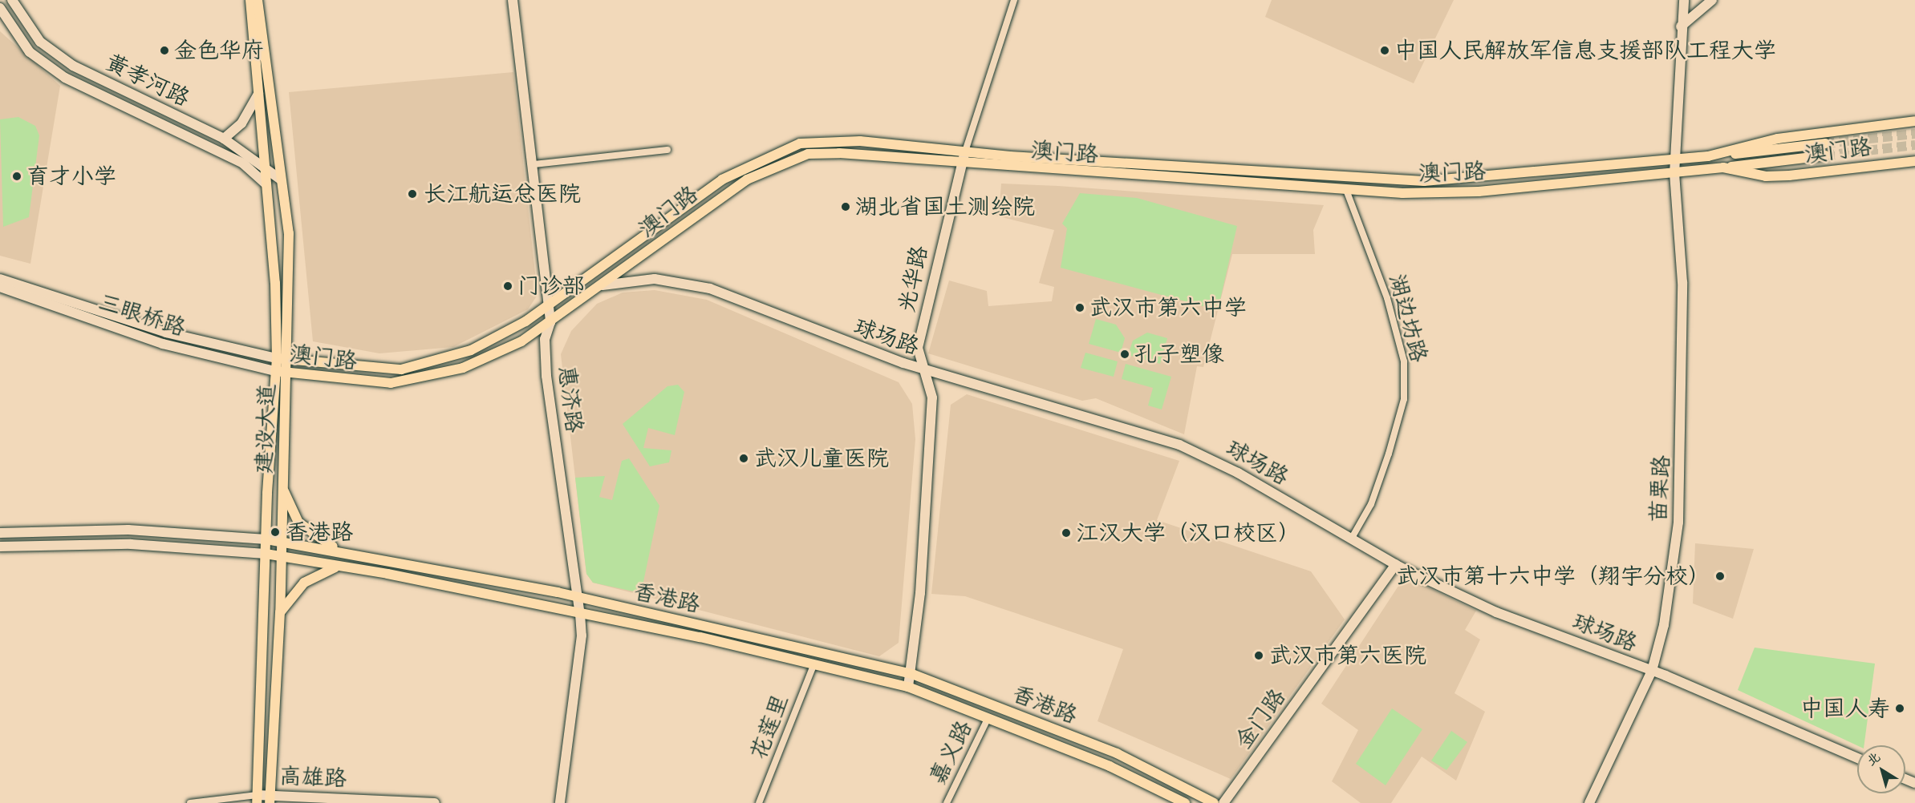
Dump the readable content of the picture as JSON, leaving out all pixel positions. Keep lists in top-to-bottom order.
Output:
{
  "streets": {
    "main road": ["澳门路", "建设大道", "香港路"],
    "street": [
      "黄孝河路",
      "光华路",
      "三眼桥路",
      "湖边坊路",
      "球场路",
      "惠济路",
      "苗栗路",
      "金门路",
      "花莲里",
      "嘉义路",
      "高雄路"
    ]
  },
  "crossings": [
    ["黄孝河路", "建设大道"],
    ["澳门路", "光华路"],
    ["澳门路", "三眼桥路"],
    ["澳门路", "湖边坊路"],
    ["澳门路", "球场路"],
    ["澳门路", "惠济路"],
    ["澳门路", "建设大道"],
    ["澳门路", "苗栗路"],
    ["光华路", "球场路"],
    ["光华路", "香港路"],
    ["三眼桥路", "建设大道"],
    ["湖边坊路", "球场路"],
    ["球场路", "苗栗路"],
    ["球场路", "金门路"],
    ["惠济路", "香港路"],
    ["建设大道", "香港路"],
    ["建设大道", "高雄路"],
    ["香港路", "花莲里"],
    ["香港路", "嘉义路"]
  ],
  "places": [
    "金色华府",
    "中国人民解放军信息支援部队工程大学",
    "育才小学",
    "长江航运总医院",
    "湖北省国土测绘院",
    "门诊部",
    "武汉市第六中学",
    "孔子塑像",
    "武汉儿童医院",
    "香港路",
    "江汉大学（汉口校区）",
    "武汉市第十六中学（翔宇分校）",
    "武汉市第六医院",
    "中国人寿"
  ],
  "north": "top left"
}
